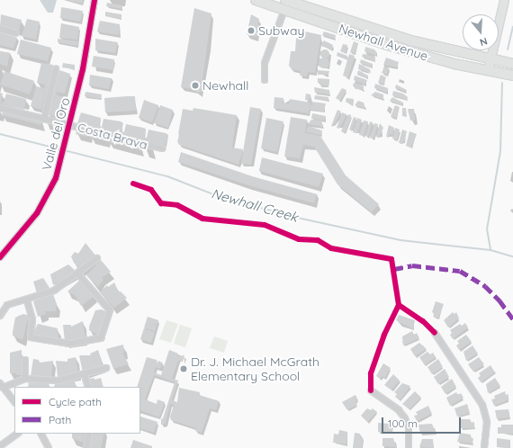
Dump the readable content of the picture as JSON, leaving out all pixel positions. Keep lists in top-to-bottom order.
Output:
{
  "streets": {
    "main road": ["Newhall Avenue"],
    "street": ["Valle del Oro", "Costa Brava"]
  },
  "crossings": [
    ["Valle del Oro", "Costa Brava"]
  ],
  "water": ["Newhall Creek"],
  "places": ["Subway", "Newhall", "Dr. J. Michael McGrath Elementary School"],
  "legend": ["Cycle path", "Path"],
  "scale_bar": "100 m",
  "north": "bottom"
}
